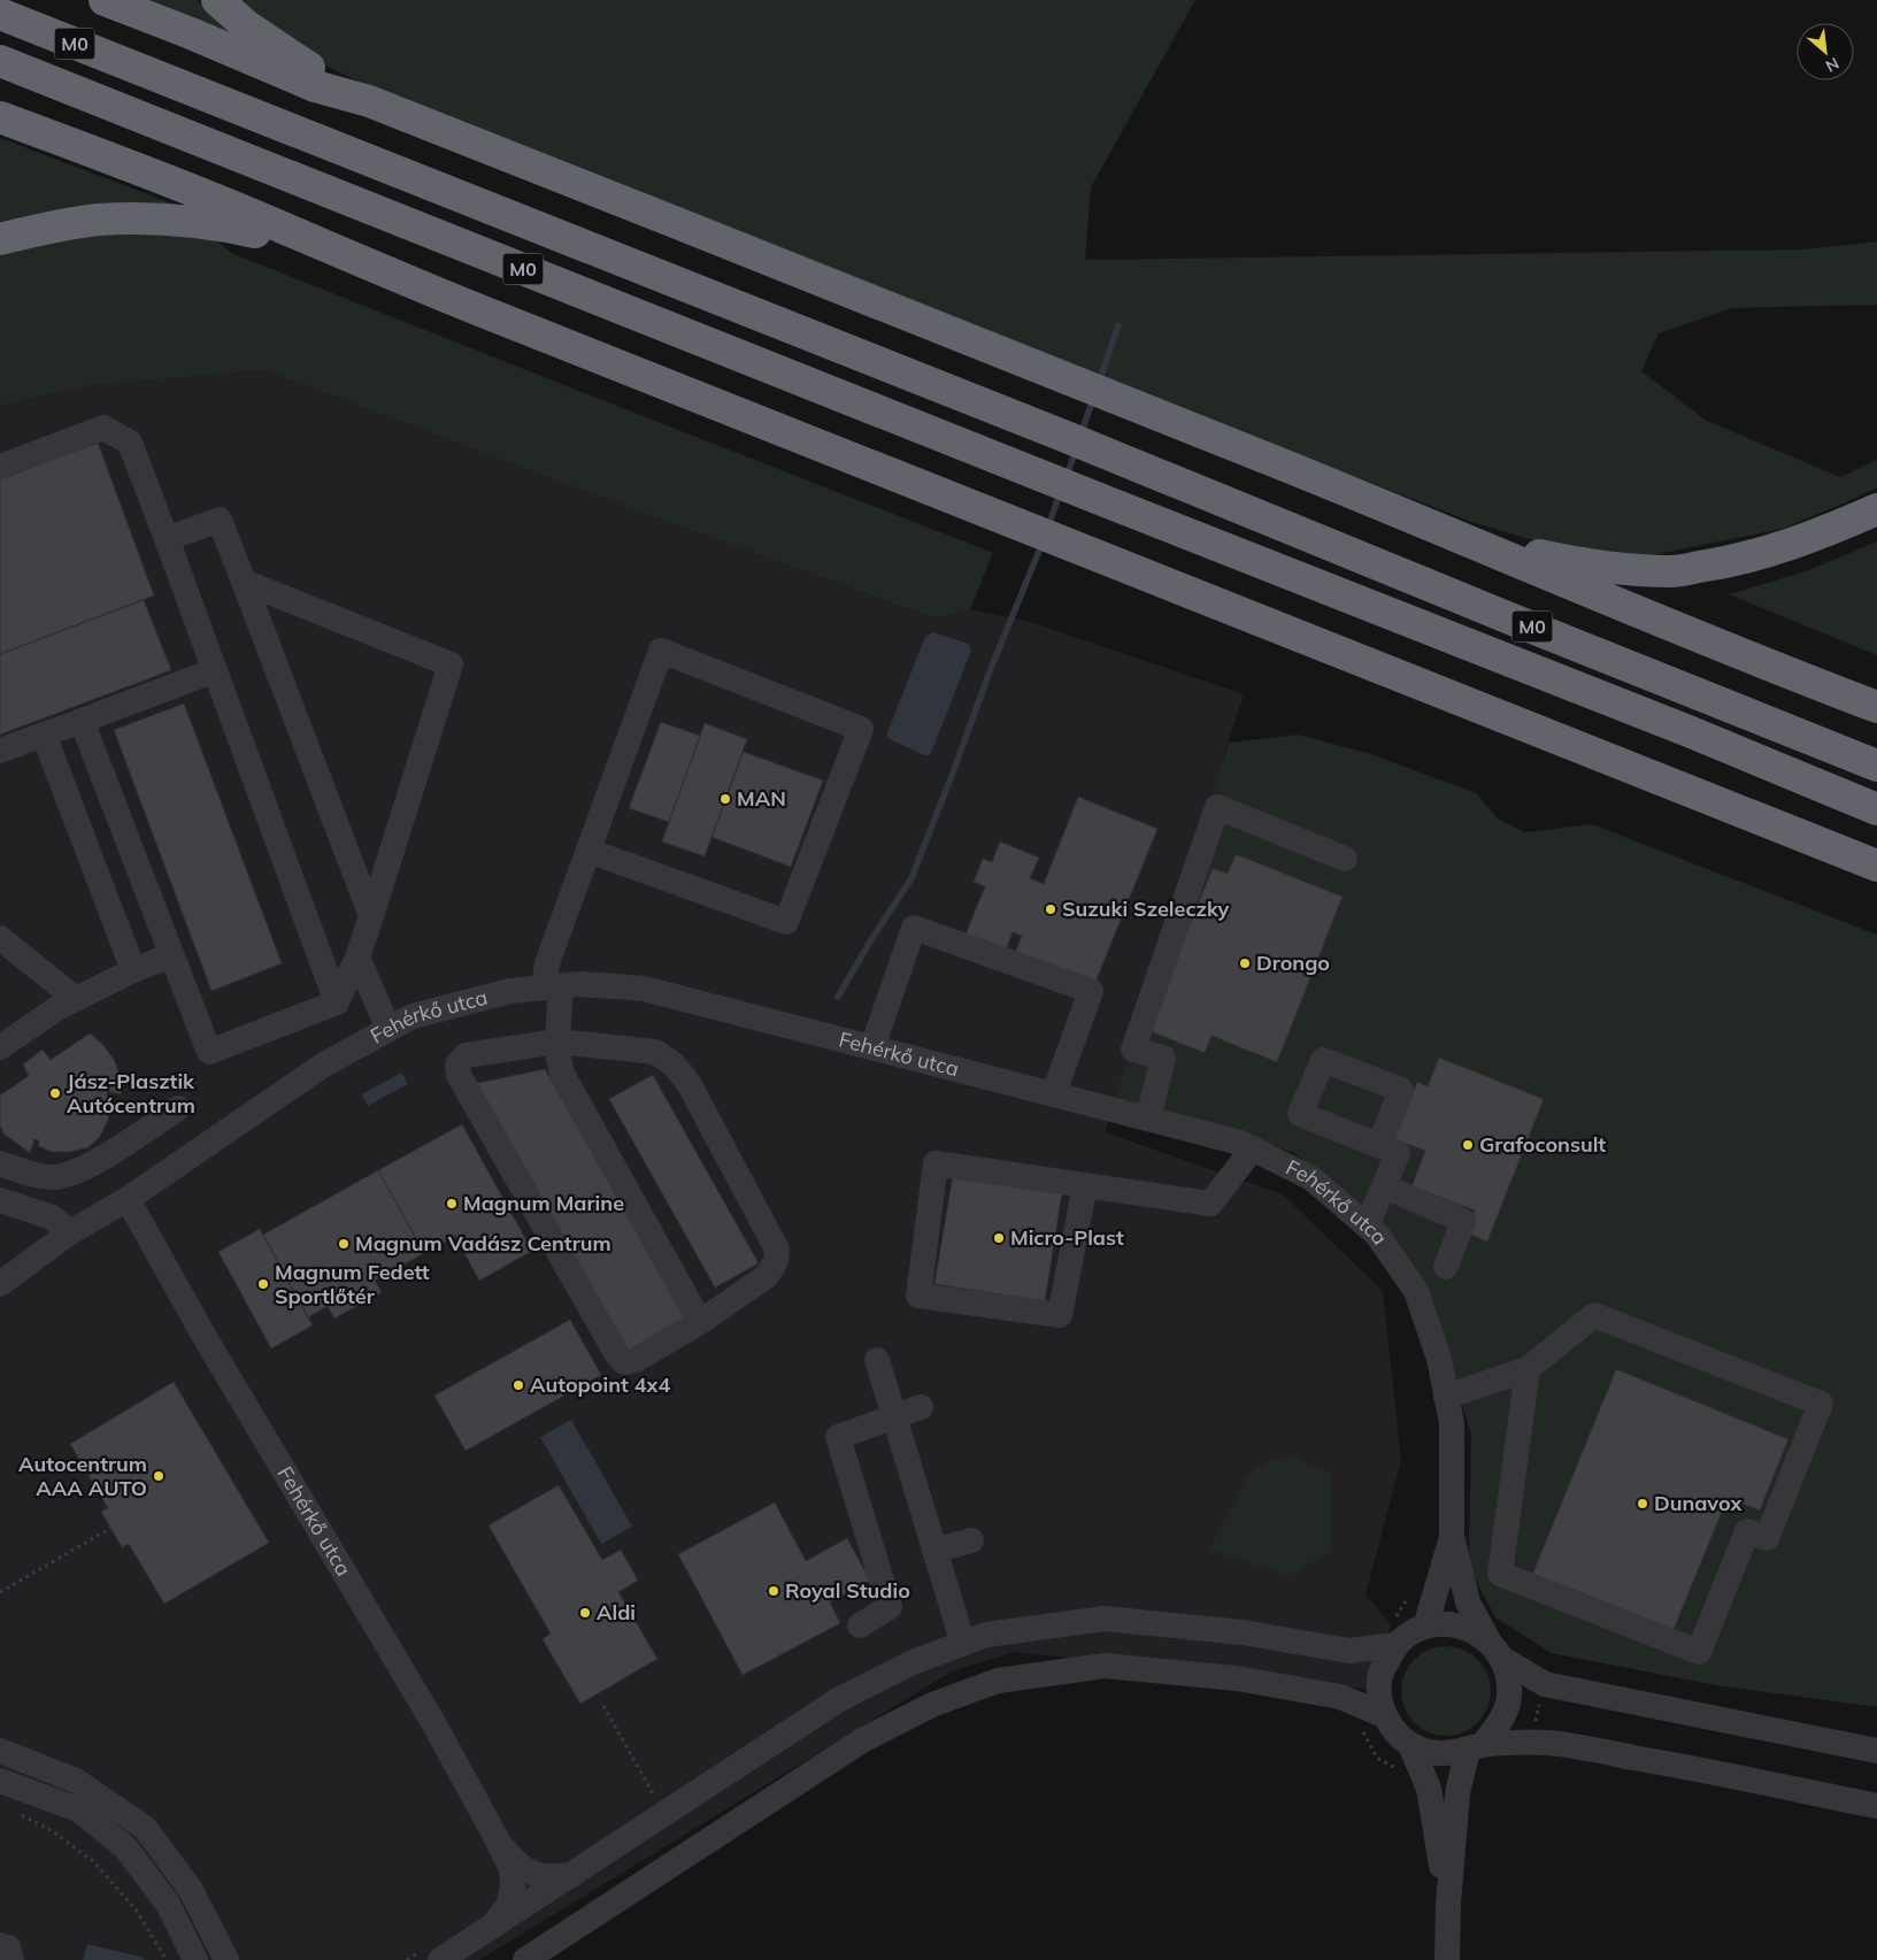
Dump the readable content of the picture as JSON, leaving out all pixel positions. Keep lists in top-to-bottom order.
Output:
{
  "streets": {
    "highway": ["M0"],
    "street": ["Fehérkő utca"]
  },
  "places": [
    "MAN",
    "Suzuki Szeleczky",
    "Drongo",
    "Jász-Plasztik Autócentrum",
    "Grafoconsult",
    "Magnum Marine",
    "Micro-Plast",
    "Magnum Vadász Centrum",
    "Magnum Fedett Sportlőtér",
    "Autopoint 4x4",
    "Autocentrum AAA AUTO",
    "Dunavox",
    "Royal Studio",
    "Aldi"
  ],
  "north": "bottom right"
}
